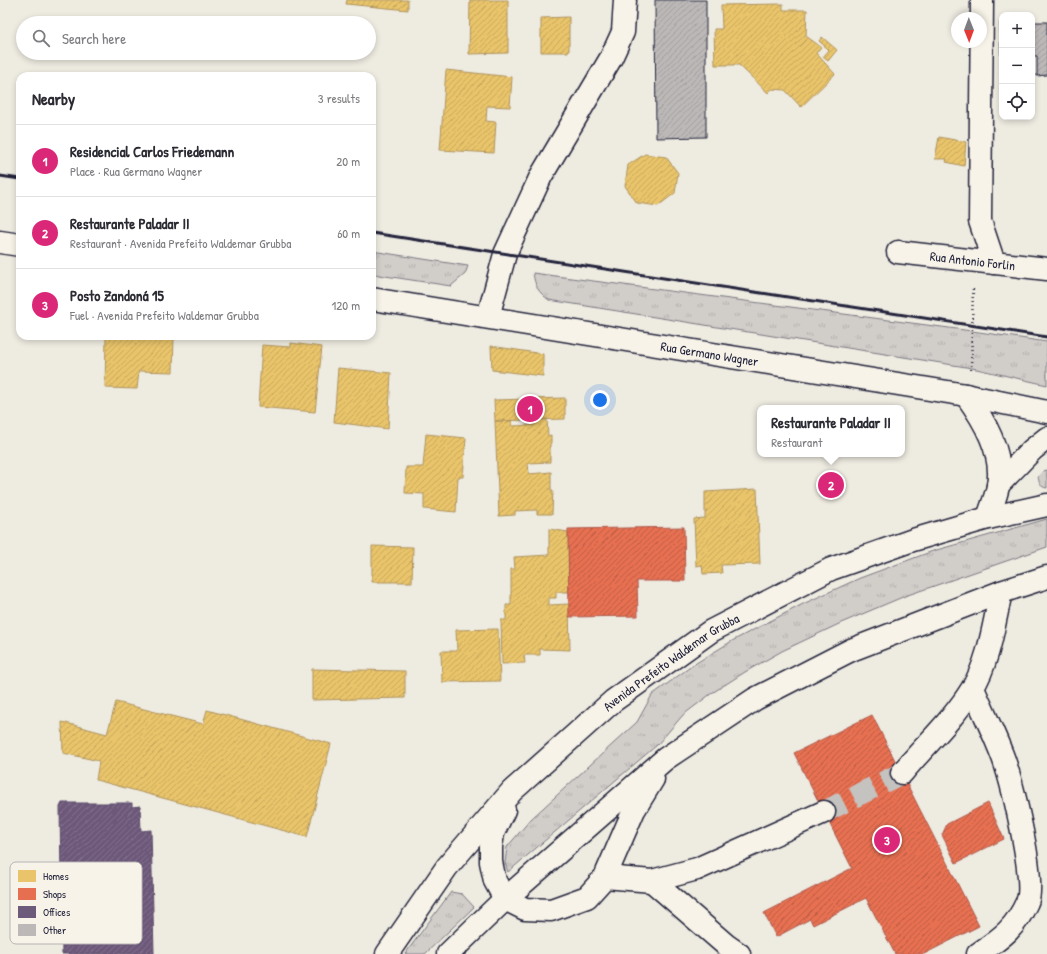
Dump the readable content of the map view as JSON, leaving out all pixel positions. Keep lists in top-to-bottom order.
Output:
{
  "streets": {
    "main road": ["Rua Antonio Forlin", "Rua Germano Wagner", "Avenida Prefeito Waldemar Grubba"]
  },
  "legend": [
    "Homes",
    "Shops",
    "Offices",
    "Other"
  ],
  "north": "bottom",
  "page": {
    "map_buttons": ["+", "−"],
    "search": "Search here",
    "heading": ["Nearby", "3 results"],
    "list": [
      {
        "mark": "1",
        "name": "Residencial Carlos Friedemann",
        "note": "Place · Rua Germano Wagner",
        "value": "20 m"
      },
      {
        "mark": "2",
        "name": "Restaurante Paladar II",
        "note": "Restaurant · Avenida Prefeito Waldemar Grubba",
        "value": "60 m"
      },
      {
        "mark": "3",
        "name": "Posto Zandoná 15",
        "note": "Fuel · Avenida Prefeito Waldemar Grubba",
        "value": "120 m"
      }
    ],
    "pins": ["1", "2", "3"],
    "popup": ["Restaurante Paladar II", "Restaurant"]
  }
}
